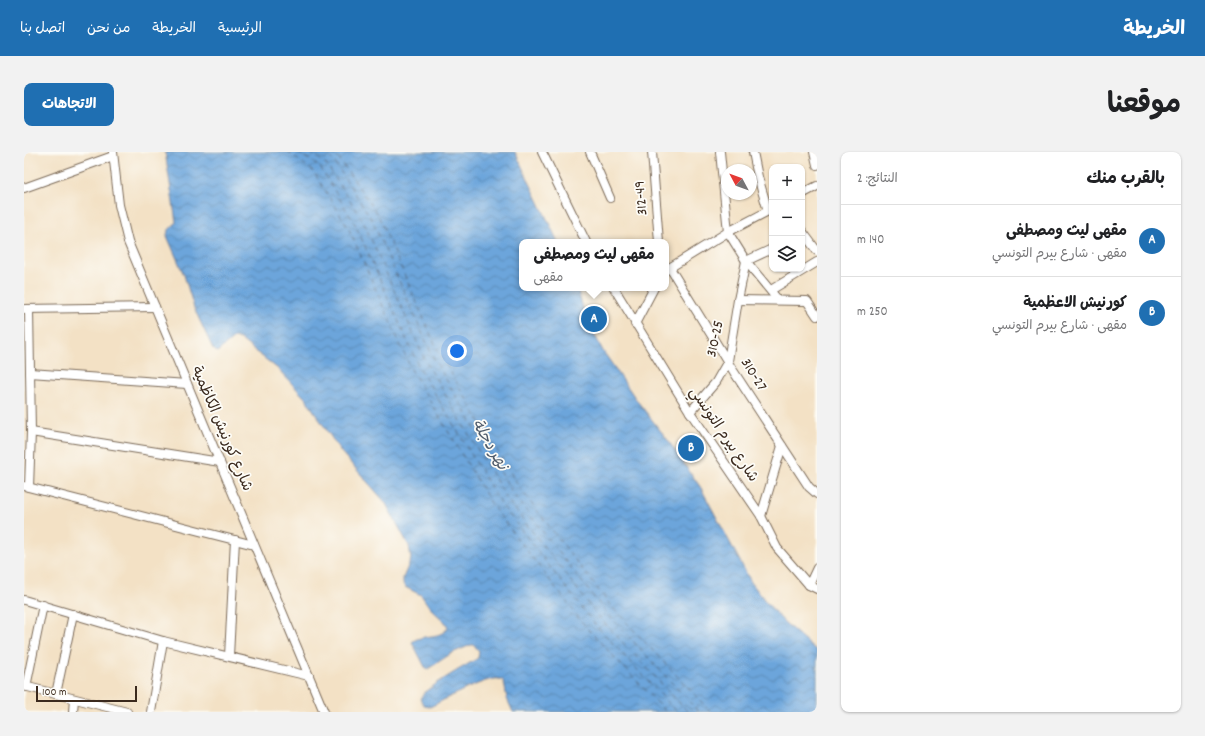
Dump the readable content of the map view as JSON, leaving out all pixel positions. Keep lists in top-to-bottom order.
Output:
{
  "streets": {
    "street": [
      "312-49",
      "310-25",
      "310-27",
      "شارع كورنيش الكاظمية",
      "شارع بيرم التونسي"
    ]
  },
  "crossings": [
    ["310-25", "310-27"],
    ["310-25", "شارع بيرم التونسي"]
  ],
  "water": ["نهر دجلة"],
  "scale_bar": "100 m",
  "north": "top left",
  "page": {
    "header": "الخريطة",
    "nav": [
      "الرئيسية",
      "الخريطة",
      "من نحن",
      "اتصل بنا"
    ],
    "title": "موقعنا",
    "buttons": "الاتجاهات",
    "heading": ["بالقرب منك", "النتائج: 2"],
    "map_buttons": ["+", "−"],
    "list": [
      {
        "mark": "A",
        "name": "مقهى ليث ومصطفى",
        "note": "مقهى · شارع بيرم التونسي",
        "value": "140 m"
      },
      {
        "mark": "B",
        "name": "كورنيش الاعظمية",
        "note": "مقهى · شارع بيرم التونسي",
        "value": "250 m"
      }
    ],
    "popup": ["مقهى ليث ومصطفى", "مقهى"],
    "pins": ["A", "B"],
    "scale": "100 m"
  }
}
